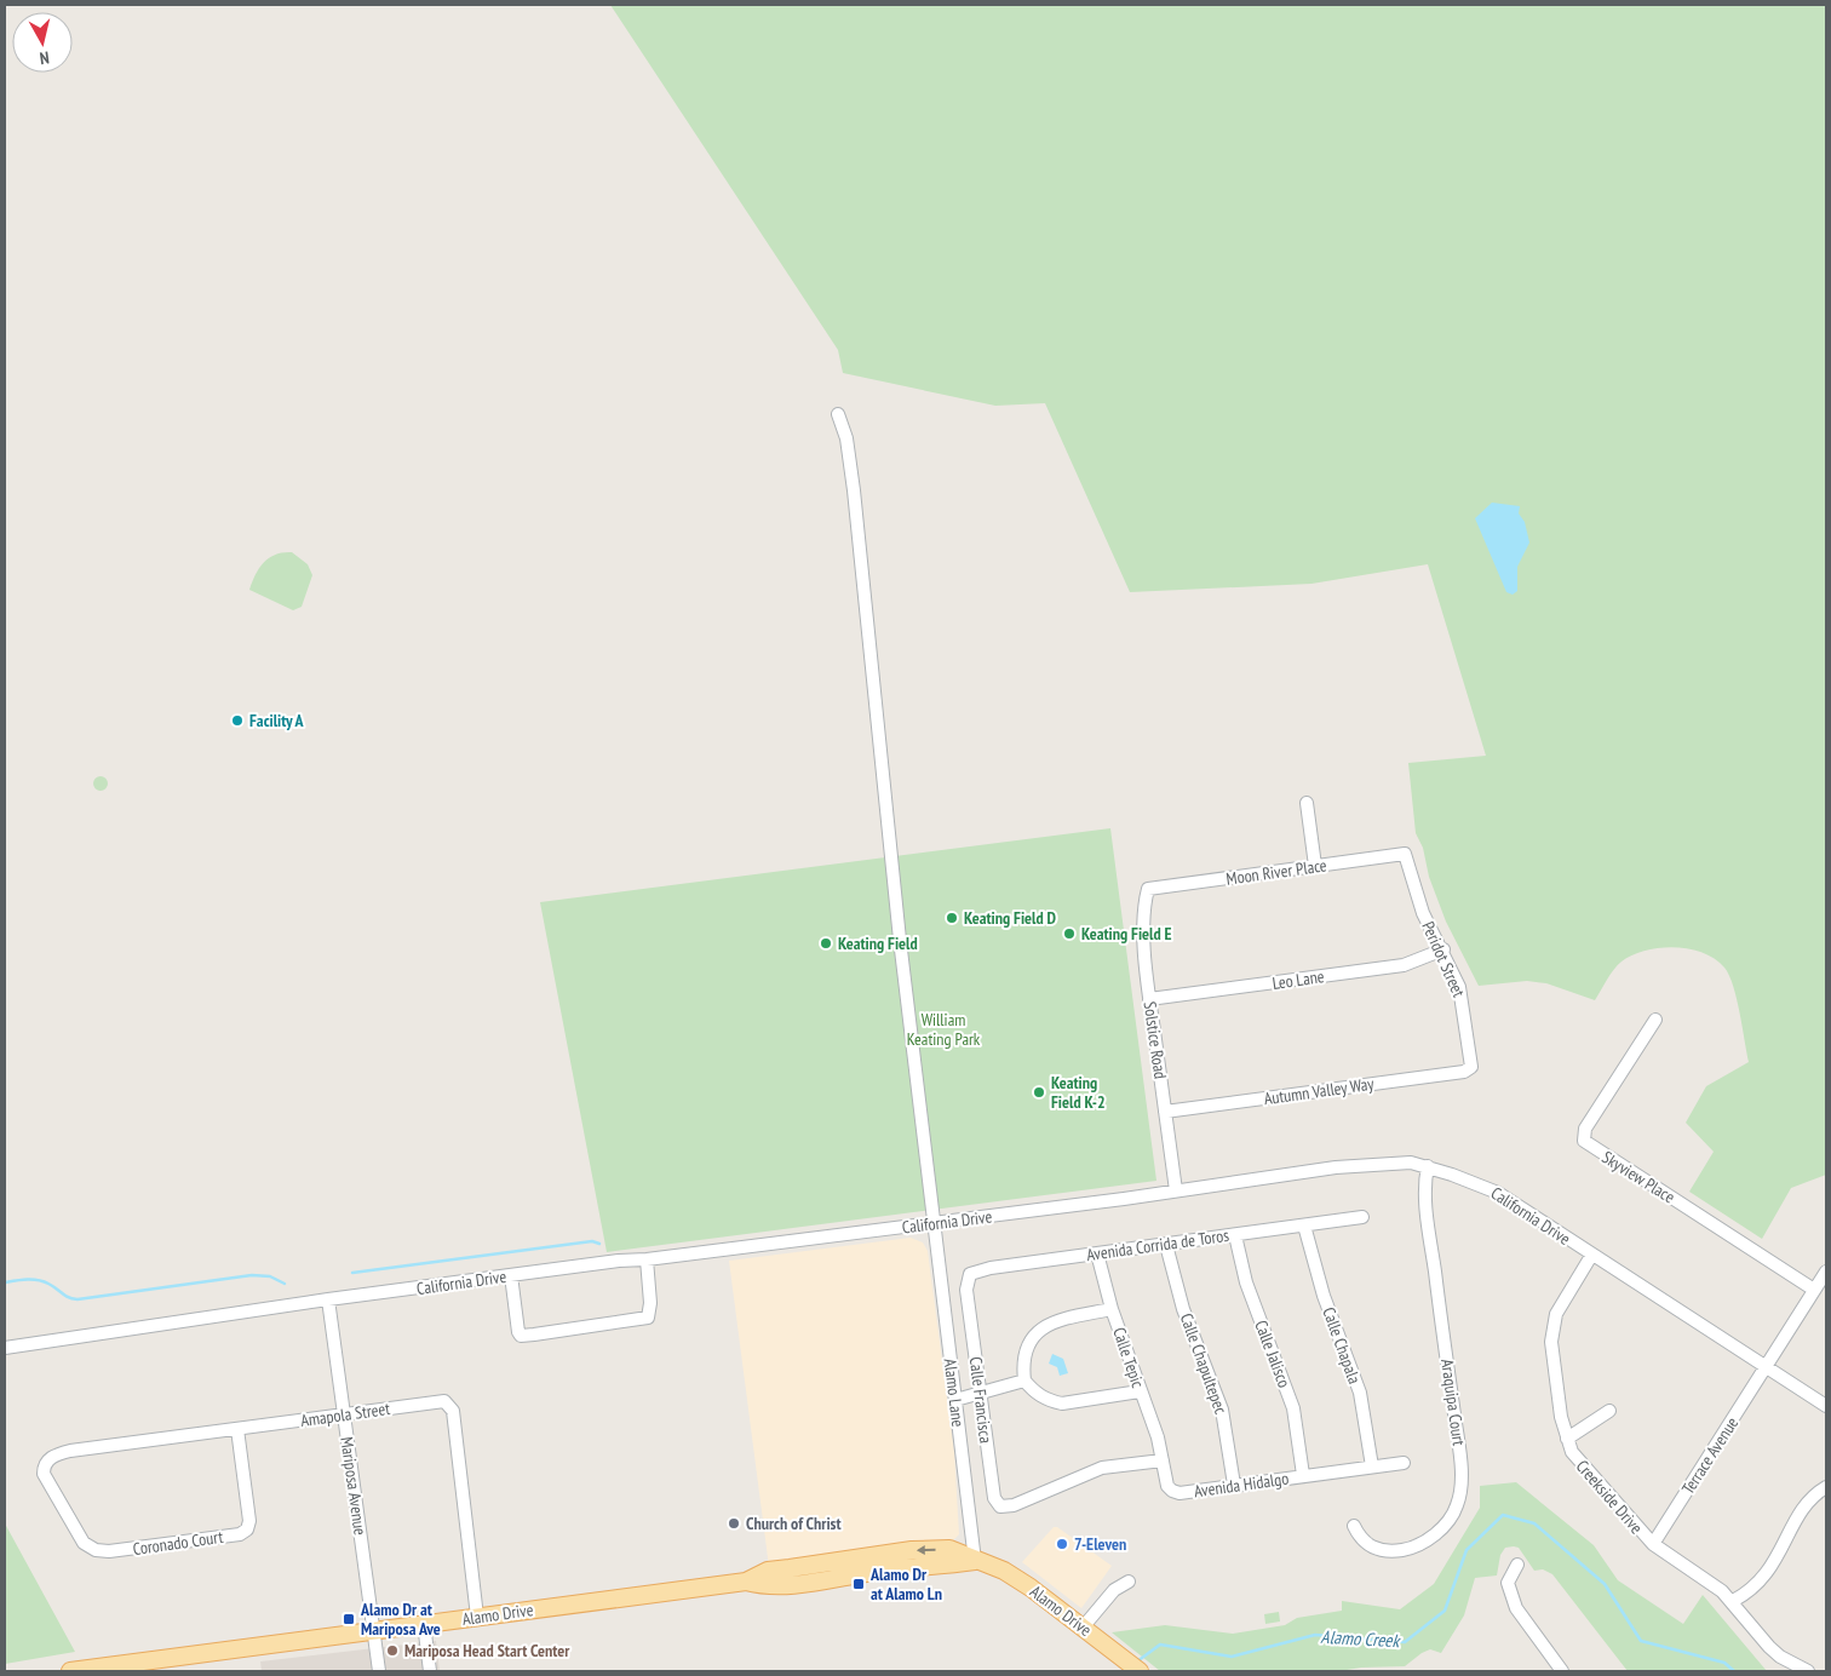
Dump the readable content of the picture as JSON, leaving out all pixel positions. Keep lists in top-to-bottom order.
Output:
{
  "streets": {
    "main road": ["Alamo Drive"],
    "street": [
      "Moon River Place",
      "Peridot Street",
      "Leo Lane",
      "Solstice Road",
      "Autumn Valley Way",
      "Skyview Place",
      "California Drive",
      "Avenida Corrida de Toros",
      "Calle Chapala",
      "Calle Jalisco",
      "Calle Tepic",
      "Calle Chapultepec",
      "Alamo Lane",
      "Calle Francisca",
      "Araquipa Court",
      "Amapola Street",
      "Terrace Avenue",
      "Avenida Hidalgo",
      "Mariposa Avenue",
      "Creekside Drive",
      "Coronado Court"
    ]
  },
  "crossings": [
    ["Moon River Place", "Peridot Street"],
    ["Moon River Place", "Solstice Road"],
    ["Peridot Street", "Leo Lane"],
    ["Peridot Street", "Autumn Valley Way"],
    ["Leo Lane", "Solstice Road"],
    ["Solstice Road", "Autumn Valley Way"],
    ["Solstice Road", "California Drive"],
    ["Skyview Place", "Terrace Avenue"],
    ["California Drive", "Alamo Lane"],
    ["California Drive", "Araquipa Court"],
    ["California Drive", "Terrace Avenue"],
    ["California Drive", "Mariposa Avenue"],
    ["California Drive", "Creekside Drive"],
    ["Avenida Corrida de Toros", "Calle Chapala"],
    ["Avenida Corrida de Toros", "Calle Jalisco"],
    ["Avenida Corrida de Toros", "Calle Tepic"],
    ["Avenida Corrida de Toros", "Calle Chapultepec"],
    ["Avenida Corrida de Toros", "Calle Francisca"],
    ["Calle Chapala", "Avenida Hidalgo"],
    ["Calle Jalisco", "Avenida Hidalgo"],
    ["Calle Tepic", "Calle Francisca"],
    ["Calle Tepic", "Avenida Hidalgo"],
    ["Calle Chapultepec", "Avenida Hidalgo"],
    ["Alamo Lane", "Alamo Drive"],
    ["Calle Francisca", "Avenida Hidalgo"],
    ["Amapola Street", "Mariposa Avenue"],
    ["Amapola Street", "Coronado Court"],
    ["Amapola Street", "Alamo Drive"],
    ["Terrace Avenue", "Creekside Drive"],
    ["Mariposa Avenue", "Alamo Drive"]
  ],
  "water": ["Alamo Creek"],
  "parks": ["William Keating Park"],
  "places": {
    "other": [
      "Facility A",
      "Keating Field D",
      "Keating Field E",
      "Keating Field",
      "Keating Field K-2",
      "Church of Christ",
      "7-Eleven",
      "Mariposa Head Start Center"
    ],
    "transit": ["Alamo Dr at Alamo Ln", "Alamo Dr at Mariposa Ave"]
  },
  "north": "bottom"
}
